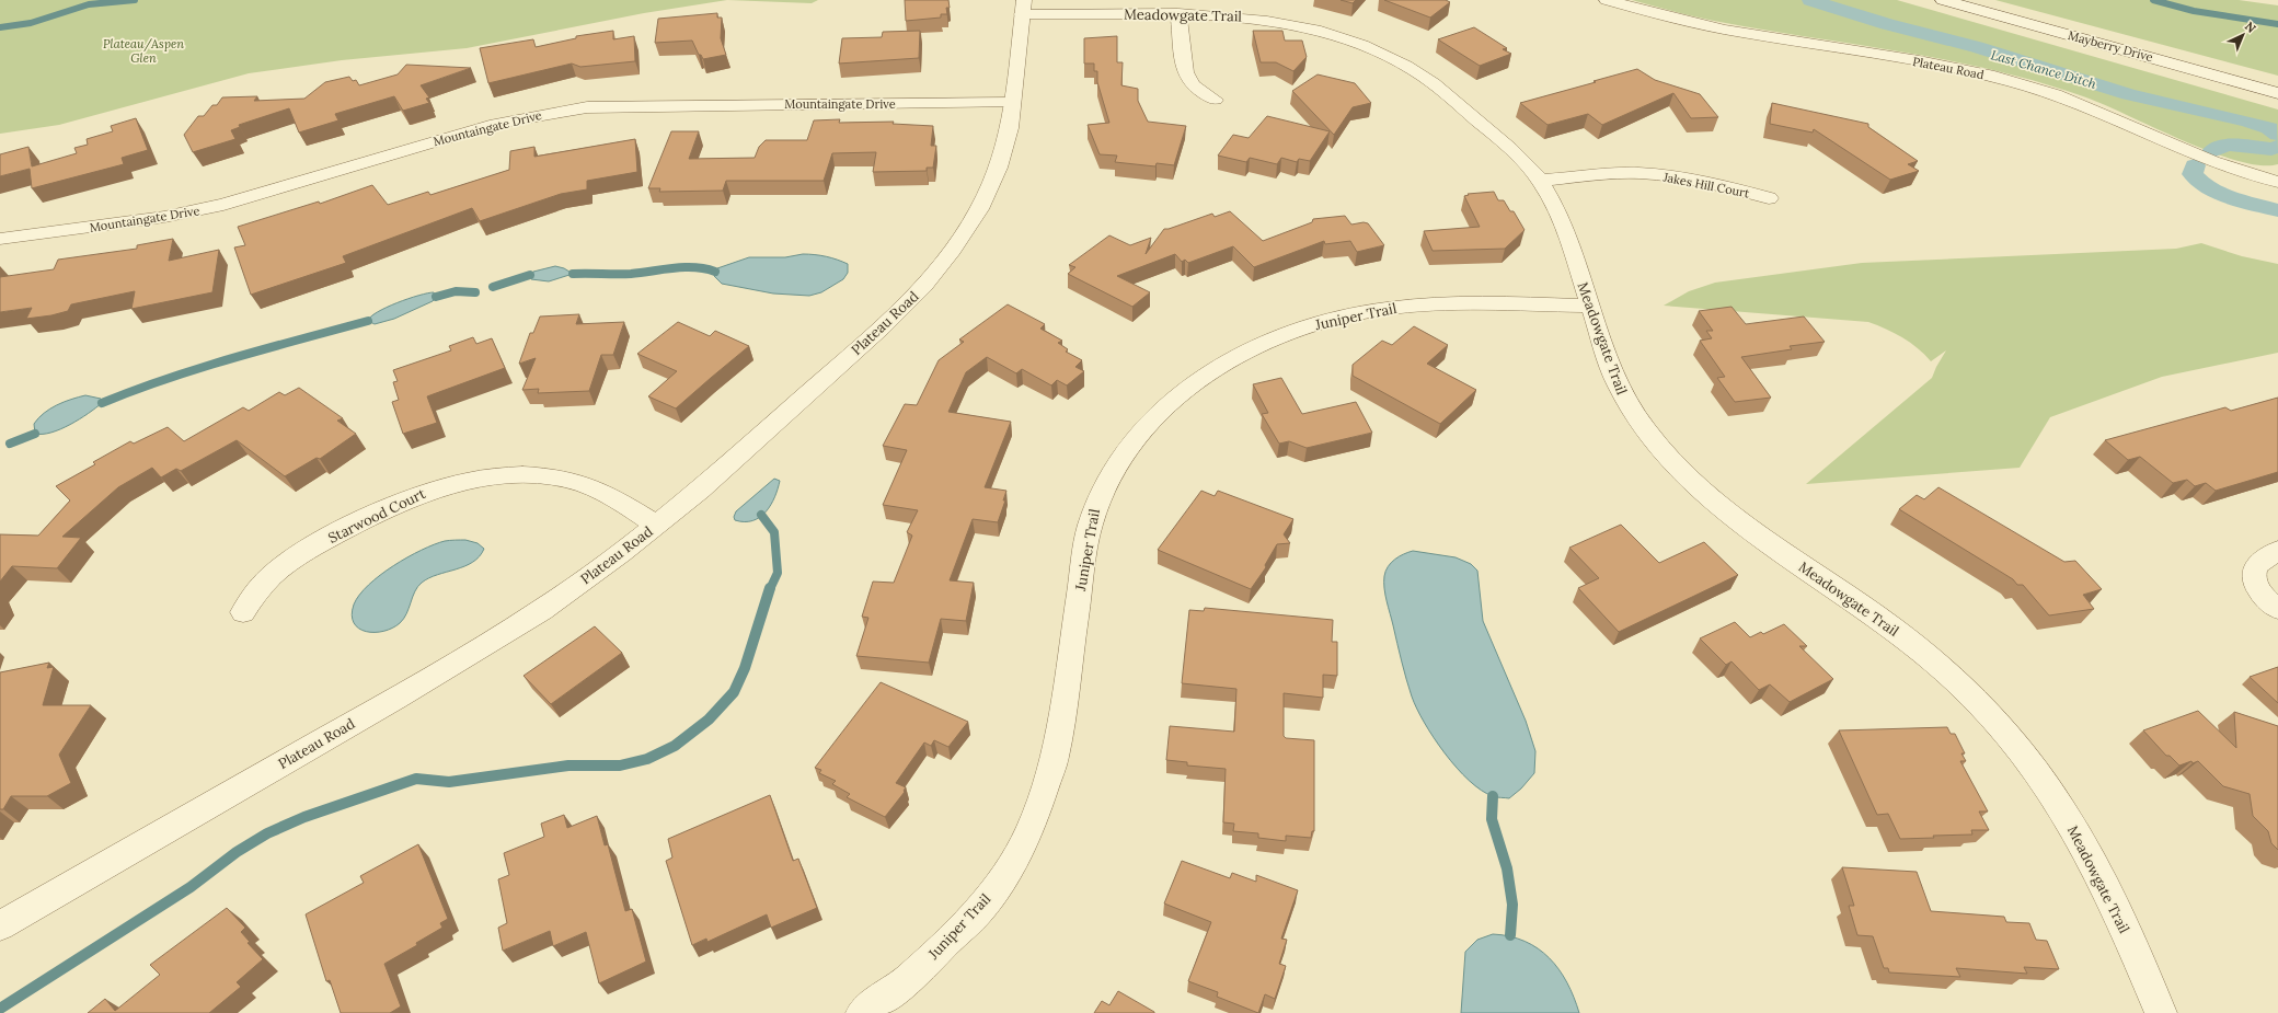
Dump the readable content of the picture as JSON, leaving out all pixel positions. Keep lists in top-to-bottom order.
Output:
{
  "streets": {
    "street": [
      "Meadowgate Trail",
      "Mayberry Drive",
      "Plateau Road",
      "Mountaingate Drive",
      "Jakes Hill Court",
      "Juniper Trail",
      "Starwood Court"
    ]
  },
  "crossings": [
    ["Meadowgate Trail", "Plateau Road"],
    ["Meadowgate Trail", "Jakes Hill Court"],
    ["Meadowgate Trail", "Juniper Trail"],
    ["Plateau Road", "Mountaingate Drive"],
    ["Plateau Road", "Starwood Court"]
  ],
  "water": ["Last Chance Ditch"],
  "parks": ["Plateau/Aspen Glen"],
  "north": "top right"
}
